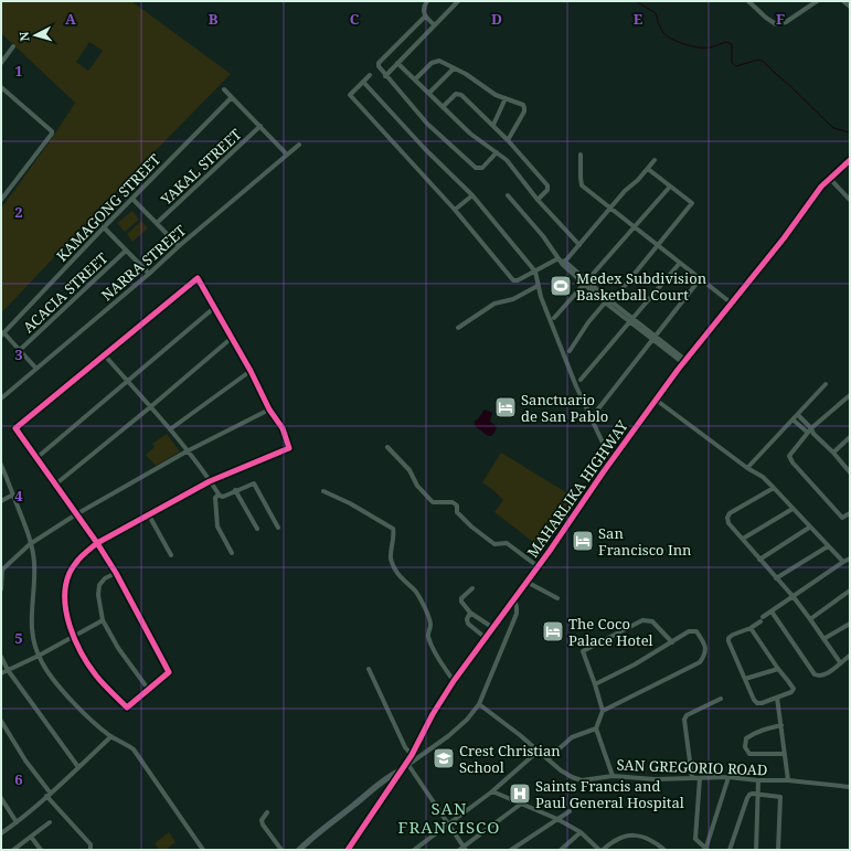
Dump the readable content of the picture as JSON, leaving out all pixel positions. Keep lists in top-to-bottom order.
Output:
{
  "streets": {
    "main road": ["MAHARLIKA HIGHWAY"],
    "street": [
      "YAKAL STREET",
      "KAMAGONG STREET",
      "NARRA STREET",
      "ACACIA STREET",
      "SAN GREGORIO ROAD"
    ]
  },
  "districts": ["SAN FRANCISCO"],
  "places": {
    "sports": ["Medex Subdivision Basketball Court"],
    "hotel": ["Sanctuario de San Pablo", "San Francisco Inn", "The Coco Palace Hotel"],
    "school or university": ["Crest Christian School"],
    "hospital": ["Saints Francis and Paul General Hospital"]
  },
  "north": "left",
  "grid": {
    "columns": [
      "A",
      "B",
      "C",
      "D",
      "E",
      "F"
    ],
    "rows": [
      "1",
      "2",
      "3",
      "4",
      "5",
      "6"
    ]
  }
}
